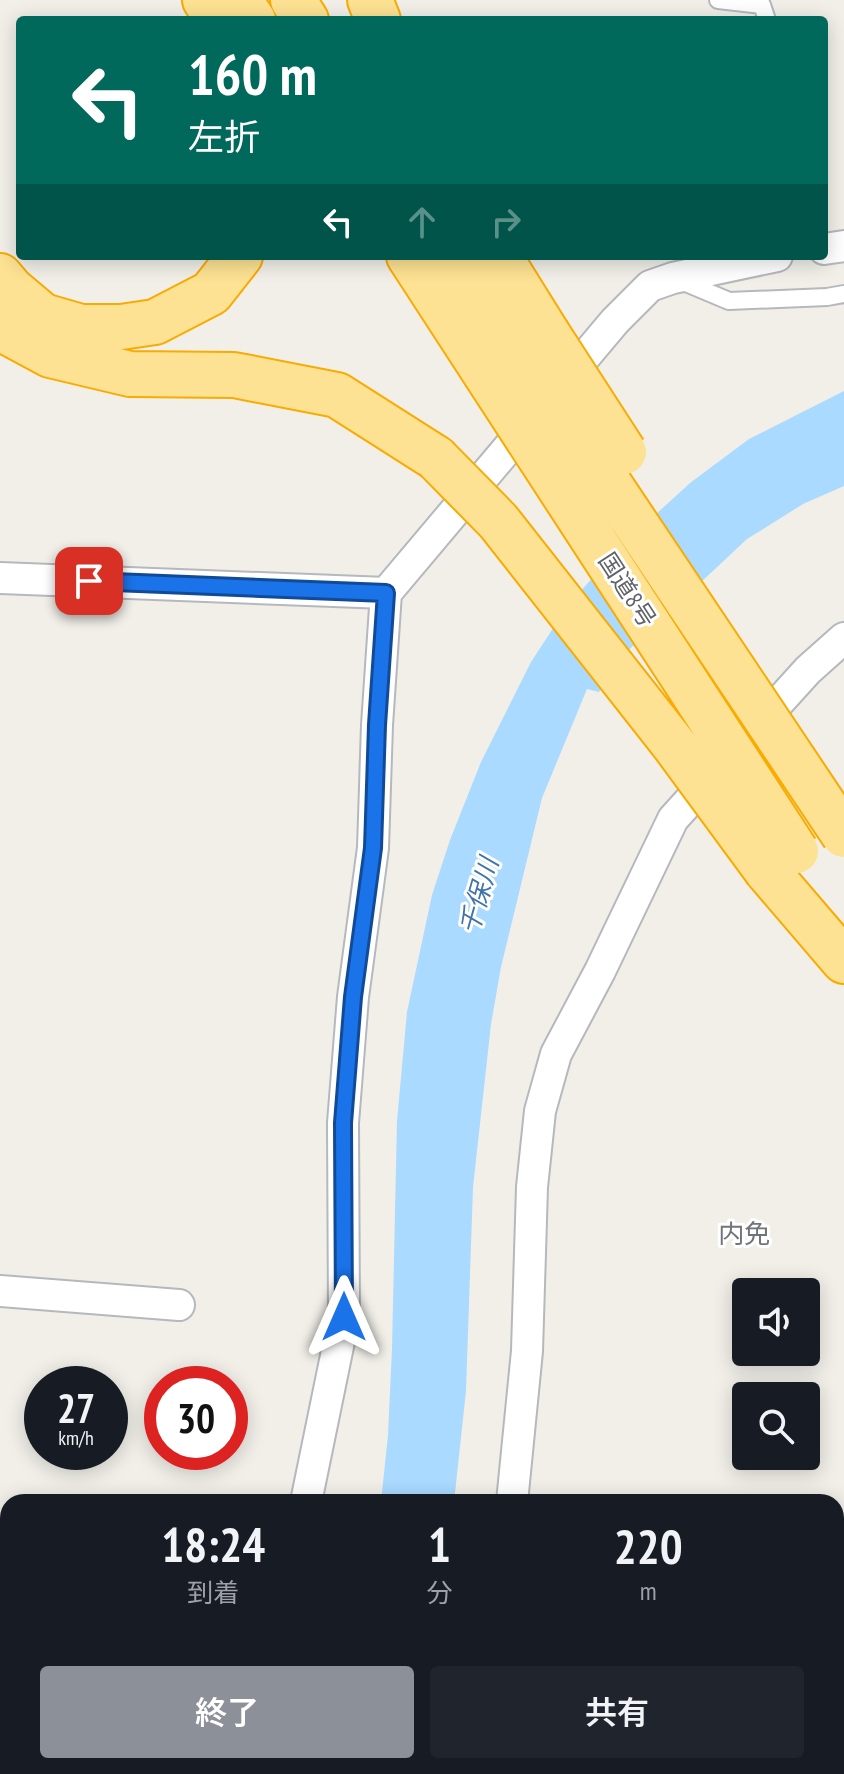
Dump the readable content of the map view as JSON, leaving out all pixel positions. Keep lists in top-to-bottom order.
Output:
{
  "streets": {
    "highway": ["国道8号"]
  },
  "districts": ["内免"],
  "water": ["千保川"],
  "page": {
    "turn": ["160 m", "左折"],
    "speed": "27 km/h",
    "limit": "30",
    "eta": [
      "18:24",
      "到着",
      "1",
      "分",
      "220",
      "m"
    ],
    "buttons": ["終了", "共有"]
  }
}
